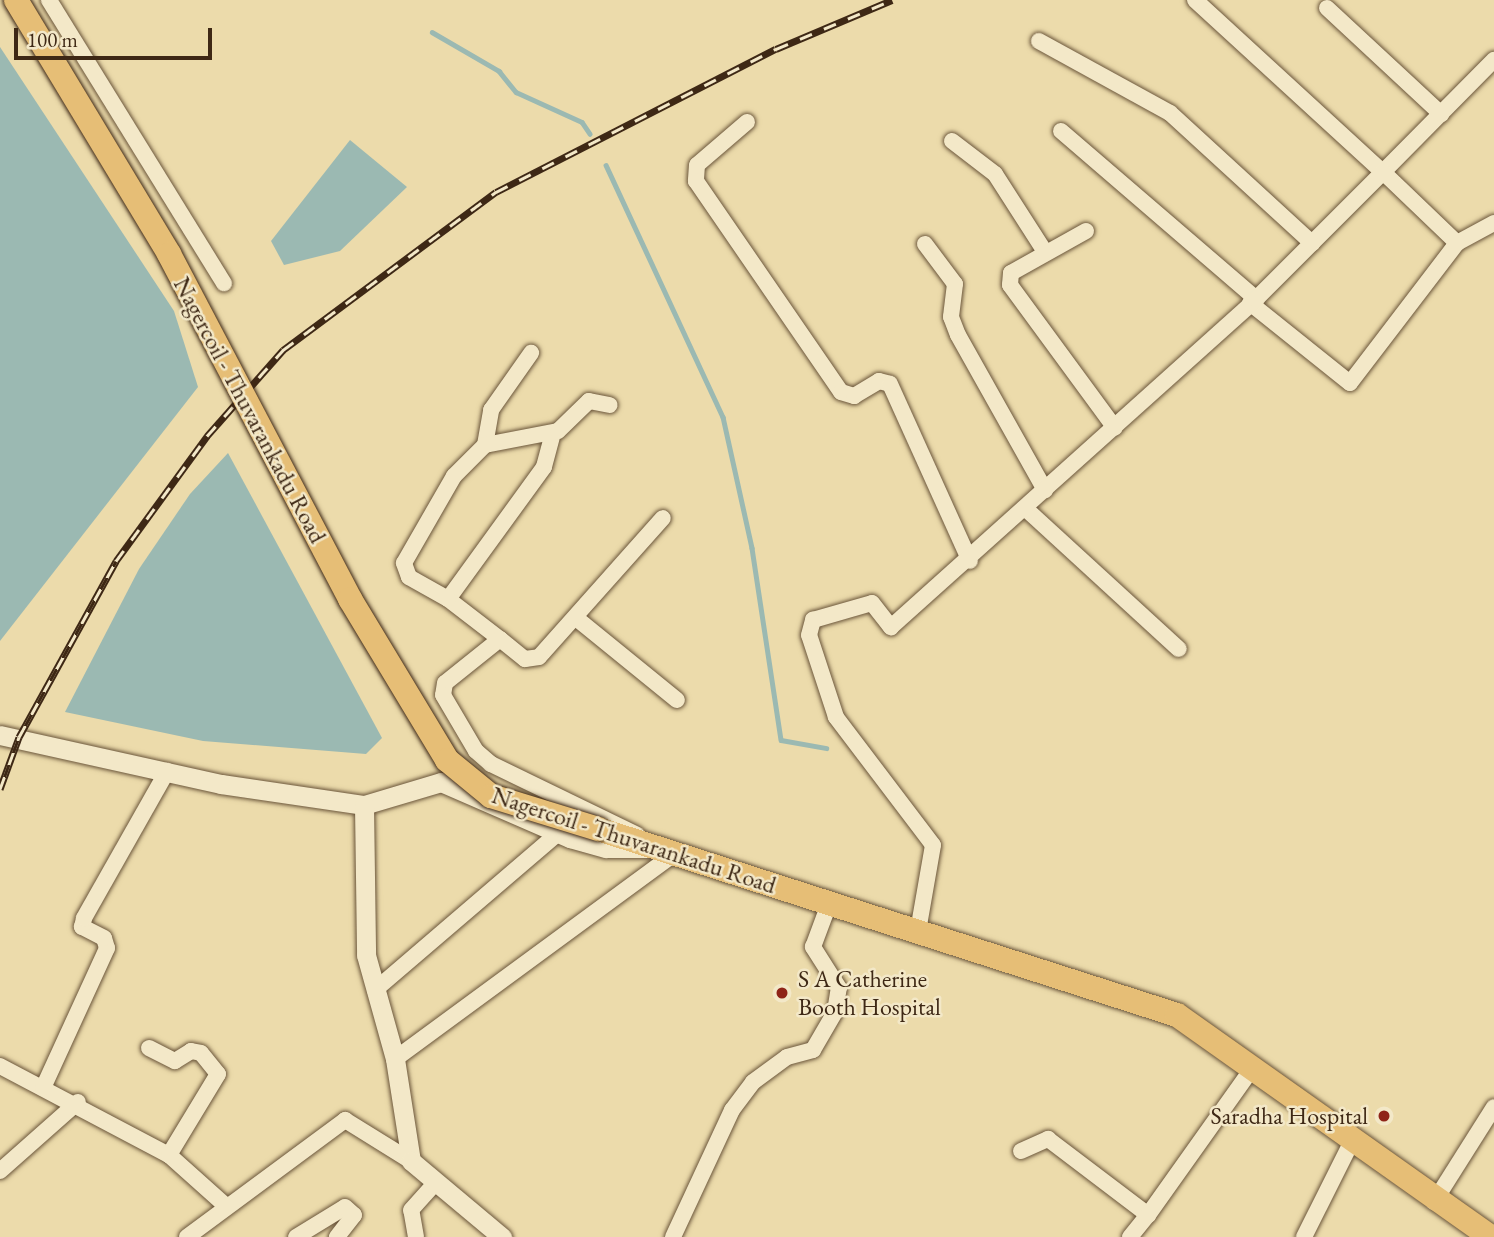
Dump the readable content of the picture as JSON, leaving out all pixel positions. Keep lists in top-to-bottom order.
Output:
{
  "streets": {
    "main road": ["Nagercoil - Thuvarankadu Road"]
  },
  "places": ["S A Catherine Booth Hospital", "Saradha Hospital"],
  "scale_bar": "100 m"
}
